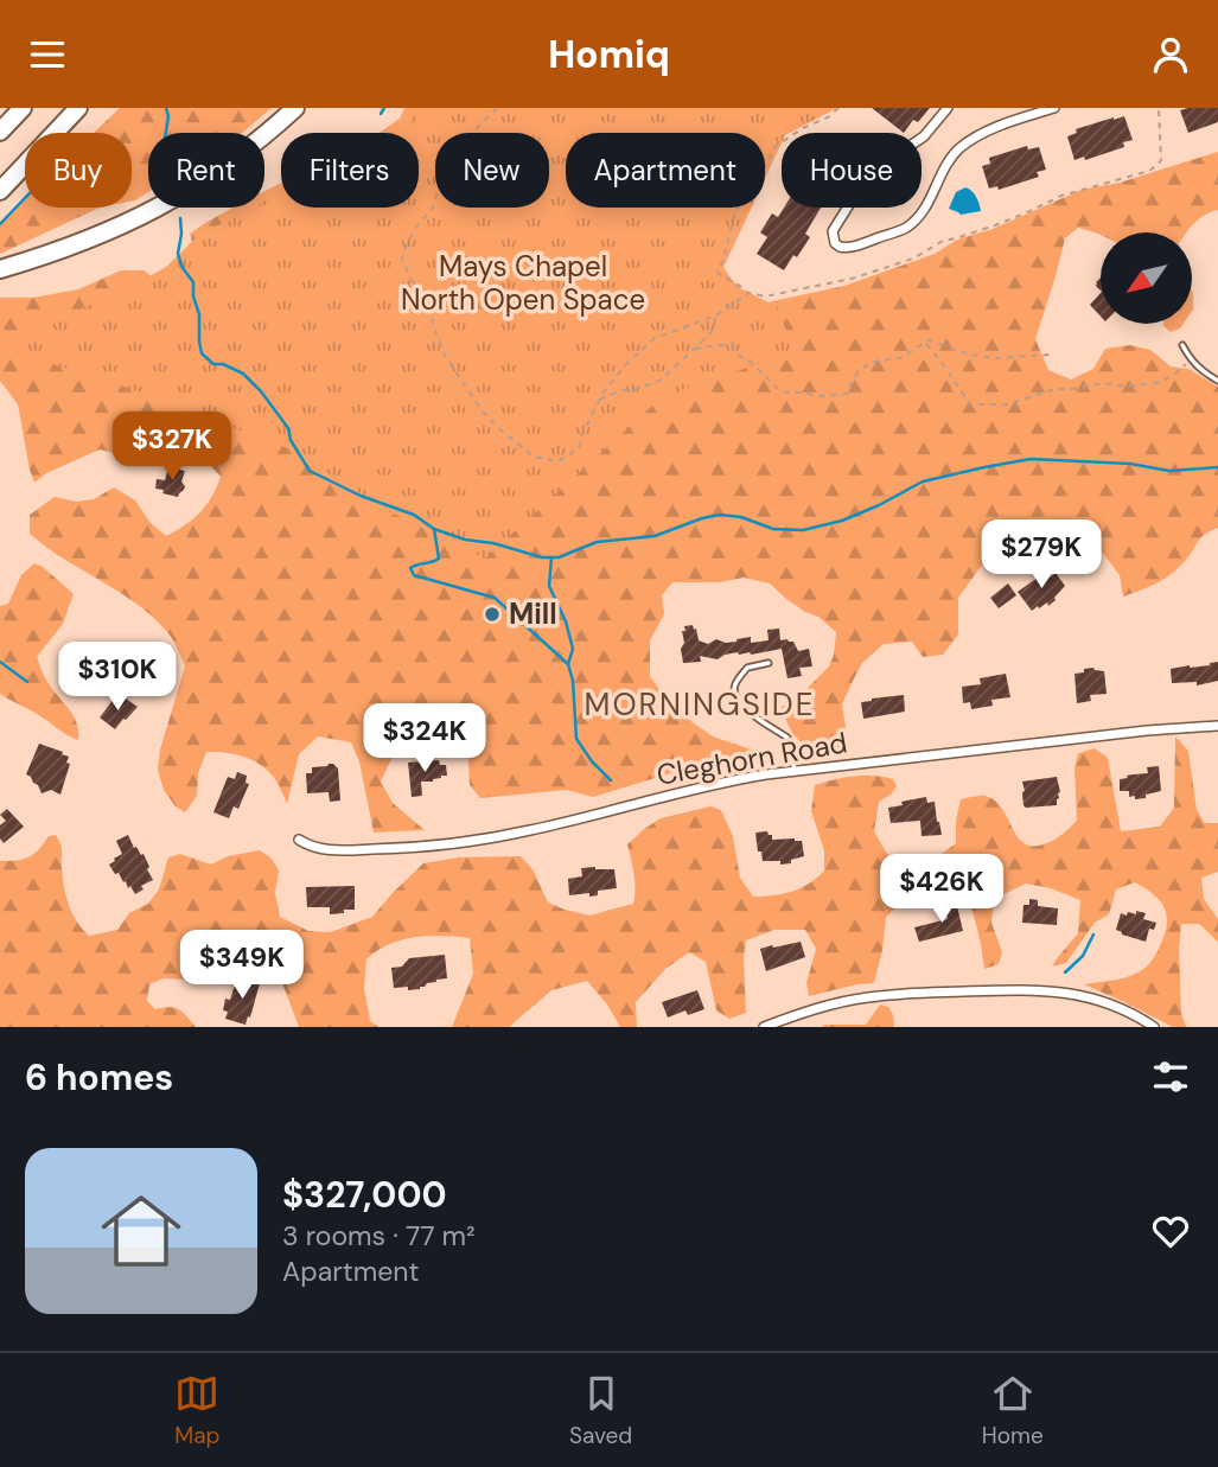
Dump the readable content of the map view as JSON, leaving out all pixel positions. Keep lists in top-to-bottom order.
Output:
{
  "streets": {
    "street": ["Cleghorn Road"]
  },
  "districts": ["MORNINGSIDE"],
  "parks": ["Mays Chapel North Open Space"],
  "places": ["Mill"],
  "north": "bottom left",
  "page": {
    "header": "Homiq",
    "chip": [
      "Buy",
      "Rent",
      "Filters",
      "New",
      "Apartment",
      "House"
    ],
    "price": [
      "$327K",
      "$279K",
      "$310K",
      "$324K",
      "$426K",
      "$349K"
    ],
    "heading": "6 homes",
    "list": [
      {
        "name": "$327,000",
        "note": "3 rooms · 77 m² · Apartment"
      }
    ],
    "tabs": ["Map", "Saved", "Home"]
  }
}
